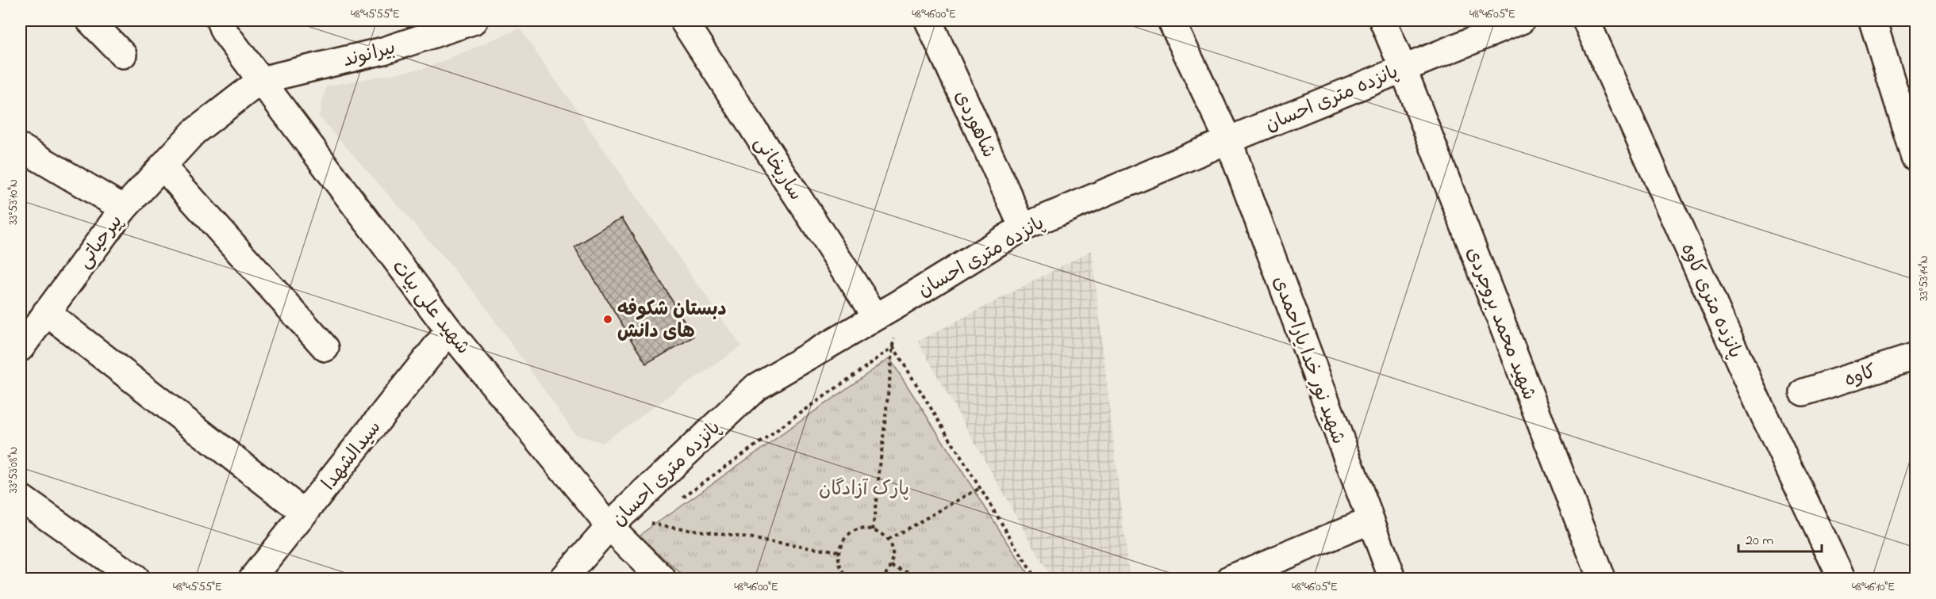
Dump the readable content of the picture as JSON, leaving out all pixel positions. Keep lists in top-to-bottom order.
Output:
{
  "streets": {
    "street": [
      "بیرانوند",
      "پانزده متری احسان",
      "شاهوردی",
      "ساریخانی",
      "پیرحیاتی",
      "پانزده متری کاوه",
      "شهید علی بیات",
      "شهید محمد بروجردی",
      "شهید نور خدا یاراحمدی",
      "کاوه",
      "سیدالشهدا"
    ]
  },
  "crossings": [
    ["بیرانوند", "شهید علی بیات"],
    ["پانزده متری احسان", "شاهوردی"],
    ["پانزده متری احسان", "ساریخانی"],
    ["پانزده متری احسان", "شهید علی بیات"],
    ["پانزده متری احسان", "شهید محمد بروجردی"],
    ["پانزده متری احسان", "شهید نور خدا یاراحمدی"],
    ["شهید علی بیات", "سیدالشهدا"]
  ],
  "parks": ["پارک آزادگان"],
  "places": ["دبستان شکوفه های دانش"],
  "scale_bar": "20 m",
  "coordinates": [
    "48°45'55\"E",
    "48°46'00\"E",
    "48°46'05\"E",
    "33°53'10\"N",
    "33°53'14\"N",
    "33°53'08\"N",
    "48°46'10\"E"
  ]
}
